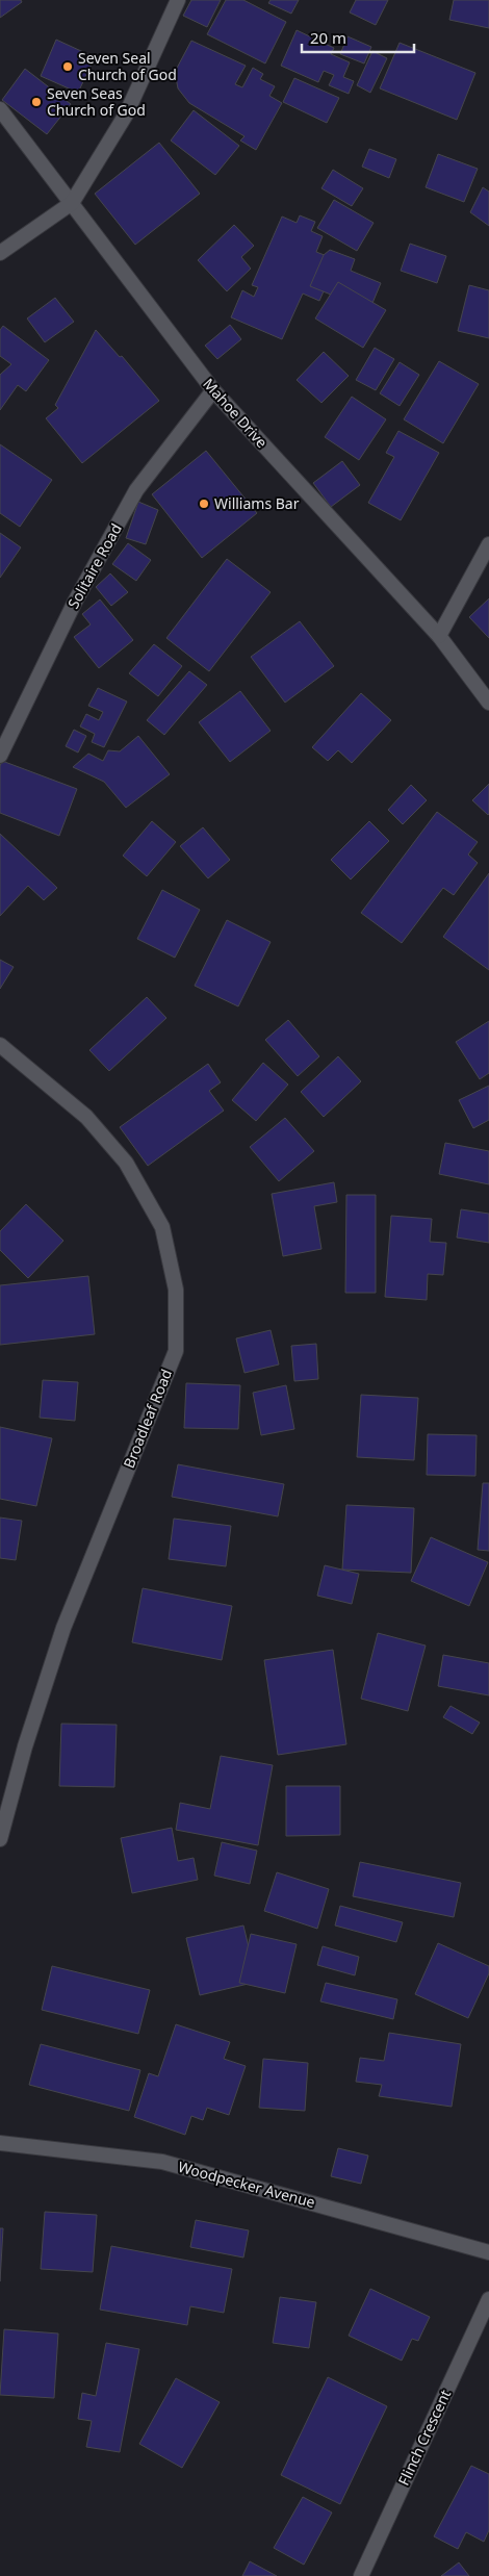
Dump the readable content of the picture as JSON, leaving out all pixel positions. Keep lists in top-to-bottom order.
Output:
{
  "streets": {
    "street": [
      "Mahoe Drive",
      "Solitaire Road",
      "Broadleaf Road",
      "Woodpecker Avenue",
      "Flinch Crescent"
    ]
  },
  "crossings": [
    ["Mahoe Drive", "Solitaire Road"]
  ],
  "places": ["Seven Seal Church of God", "Seven Seas Church of God", "Williams Bar"],
  "scale_bar": "20 m"
}
